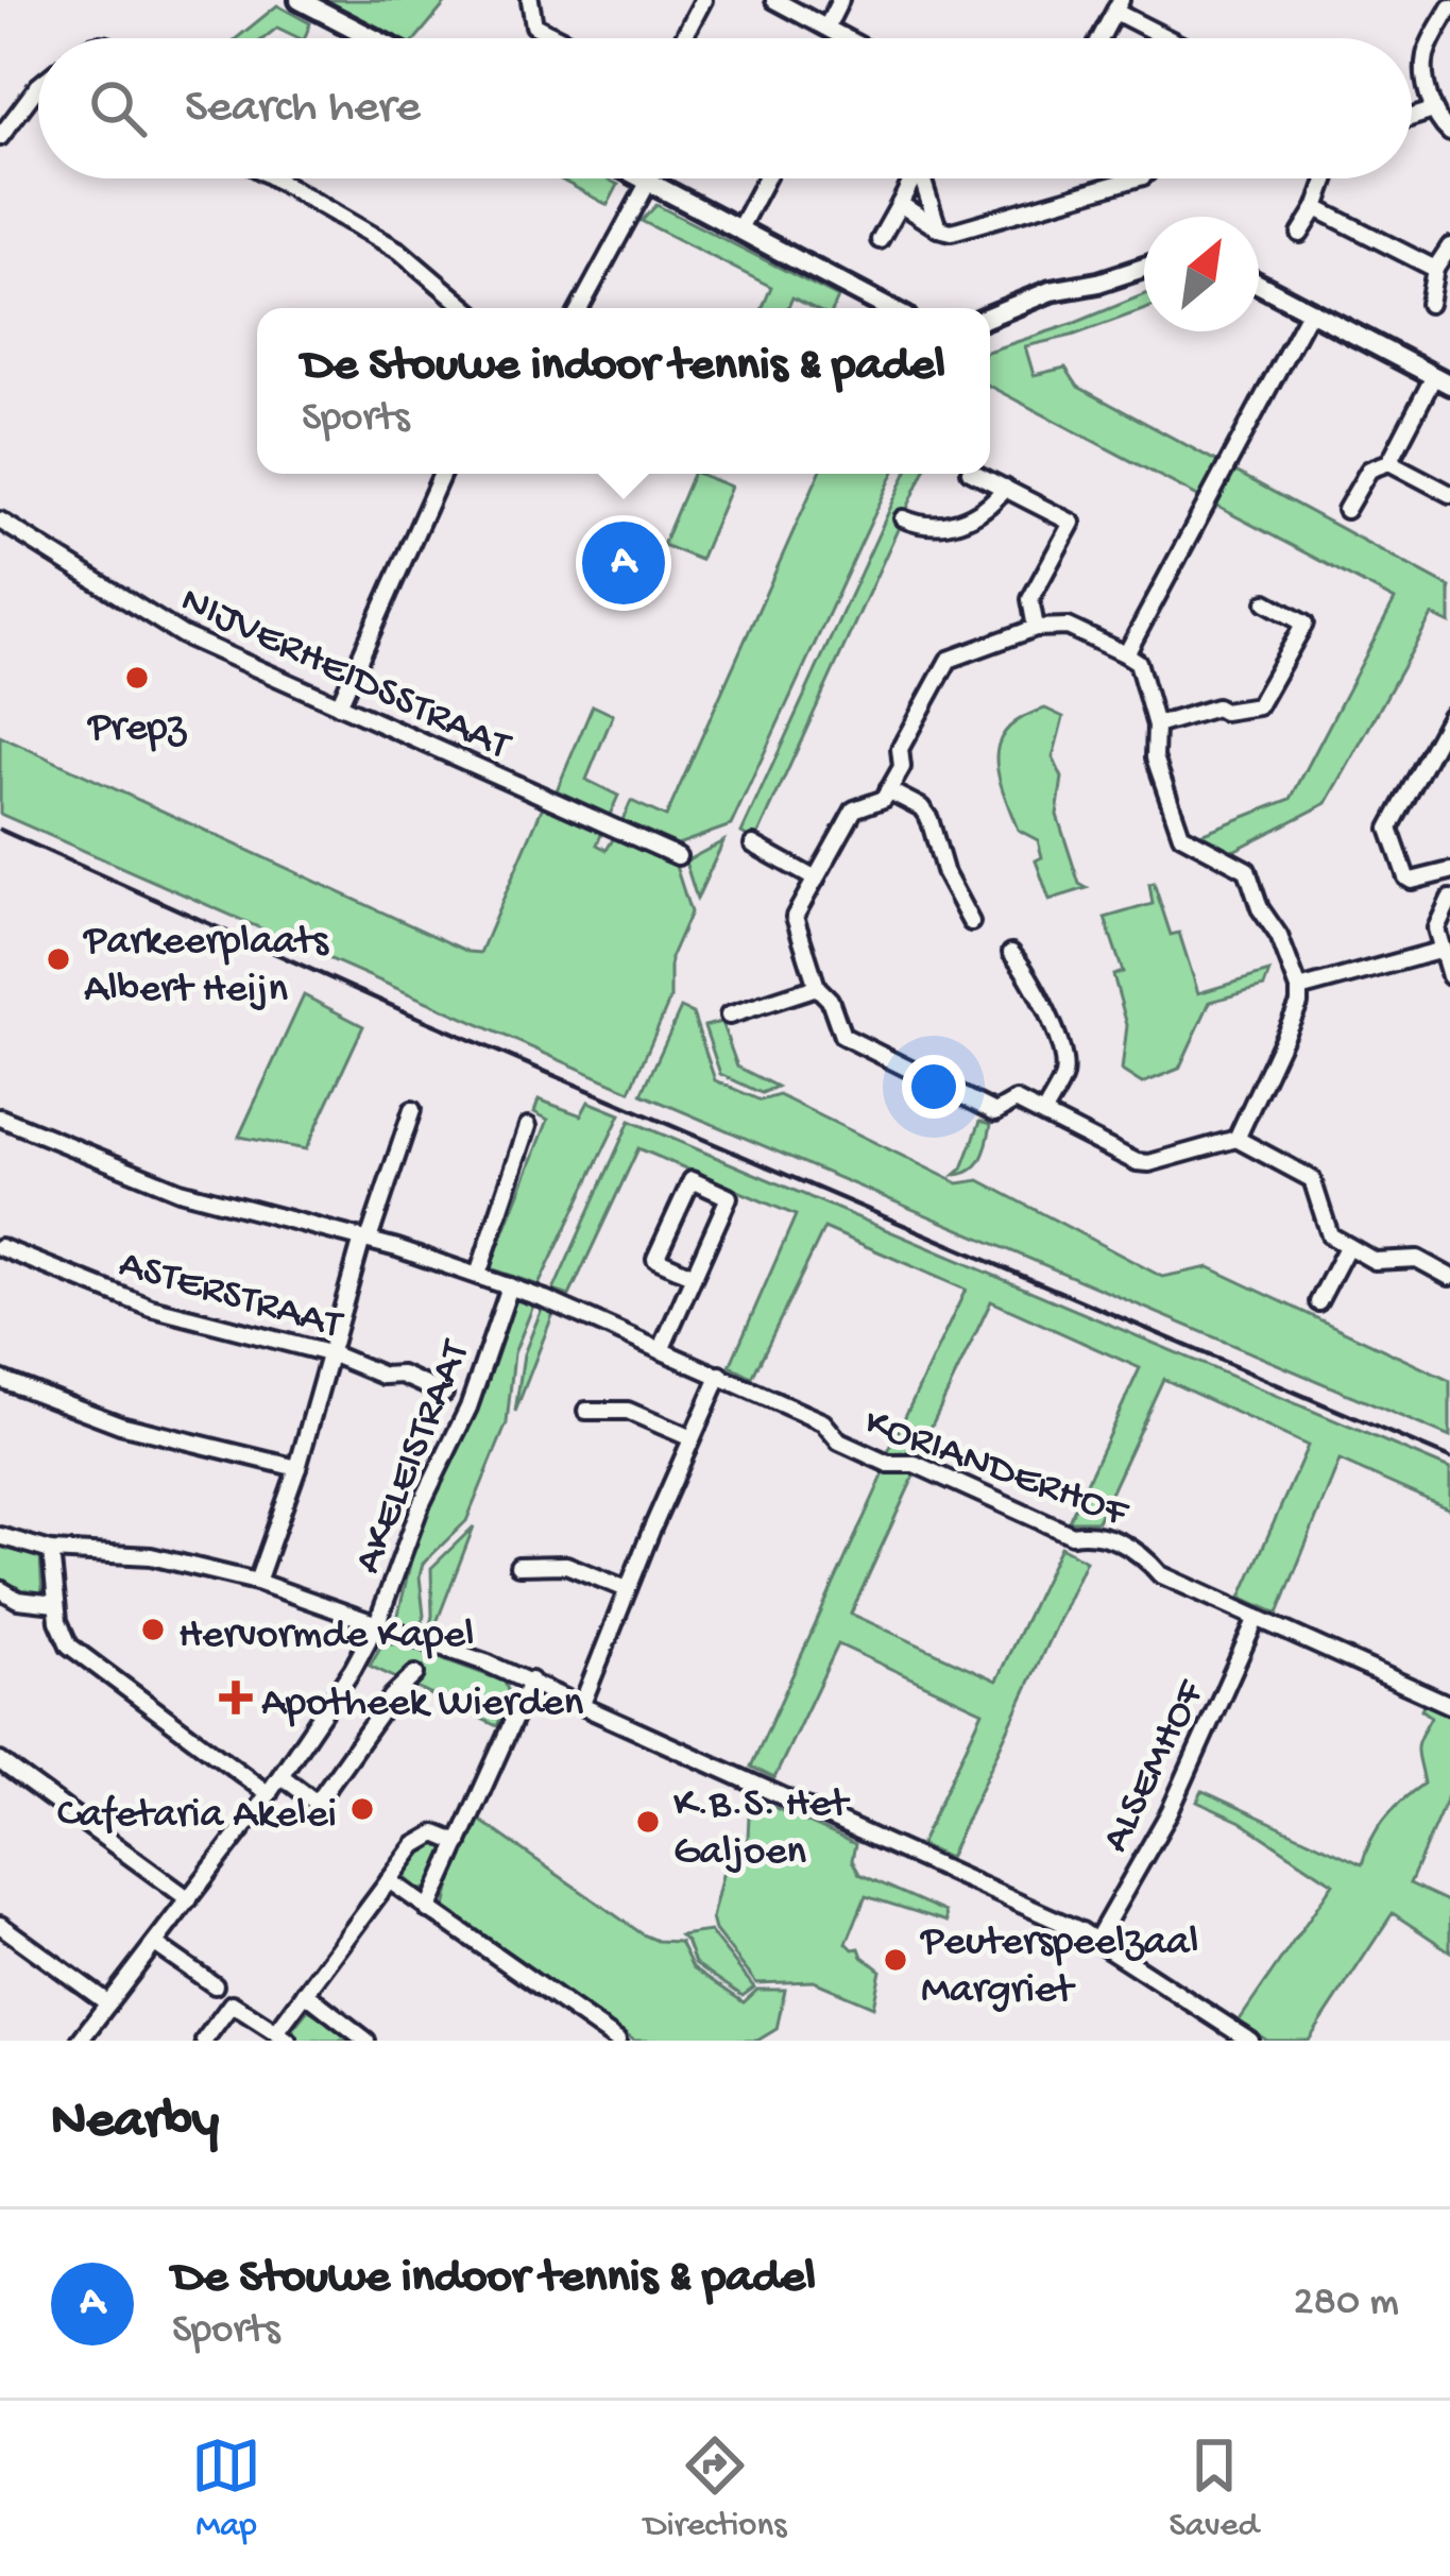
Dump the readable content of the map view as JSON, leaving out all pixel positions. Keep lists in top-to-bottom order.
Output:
{
  "streets": {
    "street": [
      "NIJVERHEIDSSTRAAT",
      "ASTERSTRAAT",
      "AKELEISTRAAT",
      "KORIANDERHOF",
      "ALSEMHOF"
    ]
  },
  "crossings": [
    ["AKELEISTRAAT", "KORIANDERHOF"],
    ["KORIANDERHOF", "ALSEMHOF"]
  ],
  "places": {
    "other": [
      "Prepz",
      "Parkeerplaats Albert Heijn",
      "Hervormde Kapel",
      "Cafetaria Akelei",
      "K.B.S. Het Galjoen",
      "Peuterspeelzaal Margriet"
    ],
    "health": ["Apotheek Wierden"]
  },
  "north": "top right",
  "page": {
    "search": "Search here",
    "popup": ["De Stouwe indoor tennis & padel", "Sports"],
    "pins": "A",
    "heading": "Nearby",
    "list": [
      {
        "mark": "A",
        "name": "De Stouwe indoor tennis & padel",
        "note": "Sports",
        "value": "280 m"
      }
    ],
    "nav": ["Map", "Directions", "Saved"]
  }
}
